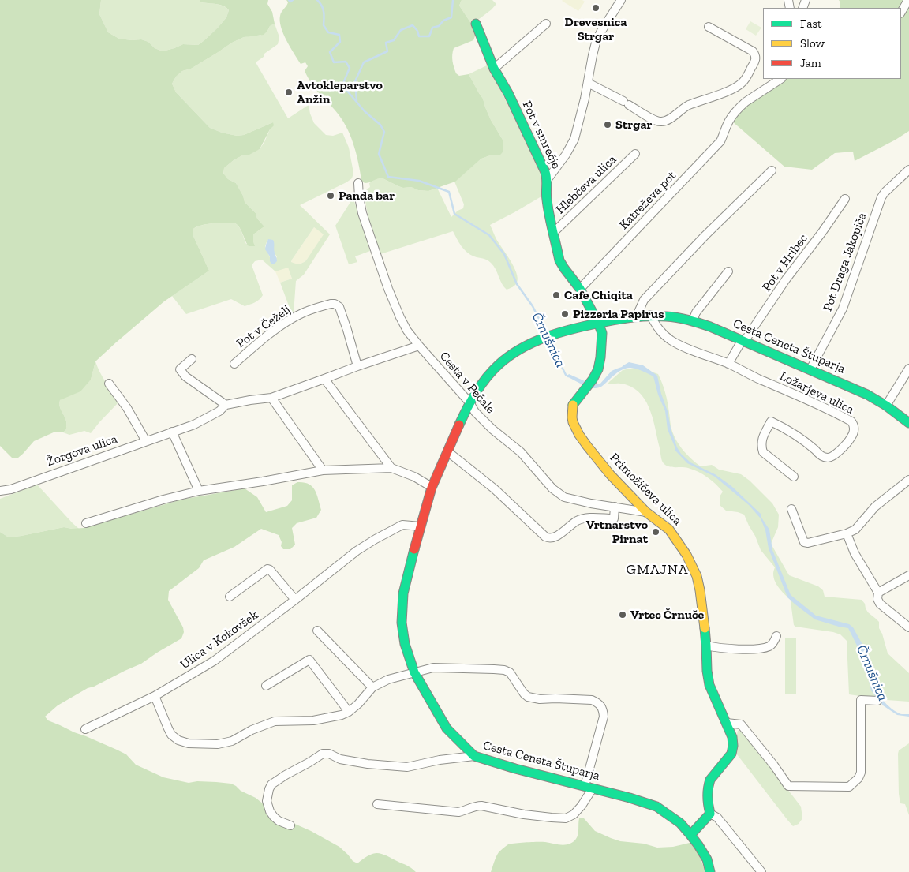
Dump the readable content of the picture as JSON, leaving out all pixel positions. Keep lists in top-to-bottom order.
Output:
{
  "streets": {
    "street": [
      "Pot v smrečje",
      "Hlebčeva ulica",
      "Katreževa pot",
      "Pot Draga Jakopiča",
      "Pot v Hribec",
      "Pot v Čeželj",
      "Cesta Ceneta Štuparja",
      "Cesta v Pečale",
      "Ložarjeva ulica",
      "Žorgova ulica",
      "Primožičeva ulica",
      "Ulica v Kokovšek"
    ]
  },
  "crossings": [
    ["Pot v smrečje", "Hlebčeva ulica"],
    ["Pot v smrečje", "Katreževa pot"],
    ["Pot v smrečje", "Cesta Ceneta Štuparja"],
    ["Pot v smrečje", "Primožičeva ulica"],
    ["Pot Draga Jakopiča", "Cesta Ceneta Štuparja"],
    ["Pot v Hribec", "Cesta Ceneta Štuparja"],
    ["Pot v Hribec", "Ložarjeva ulica"],
    ["Pot v Čeželj", "Žorgova ulica"],
    ["Cesta Ceneta Štuparja", "Cesta v Pečale"],
    ["Cesta Ceneta Štuparja", "Primožičeva ulica"],
    ["Cesta Ceneta Štuparja", "Ulica v Kokovšek"],
    ["Cesta v Pečale", "Žorgova ulica"],
    ["Cesta v Pečale", "Primožičeva ulica"]
  ],
  "districts": ["GMAJNA"],
  "water": ["Črnušnica"],
  "places": [
    "Drevesnica Strgar",
    "Avtokleparstvo Anžin",
    "Strgar",
    "Panda bar",
    "Cafe Chiqita",
    "Pizzeria Papirus",
    "Vrtnarstvo Pirnat",
    "Vrtec Črnuče"
  ],
  "legend": ["Fast", "Slow", "Jam"]
}
